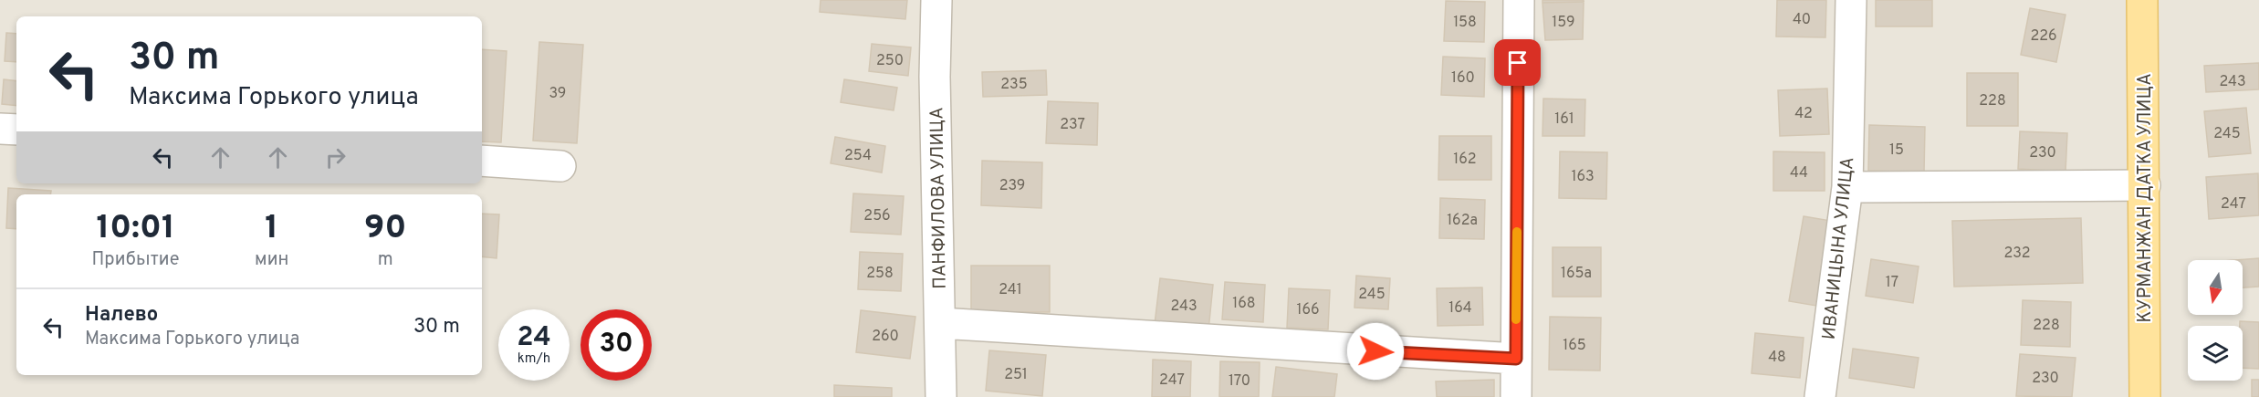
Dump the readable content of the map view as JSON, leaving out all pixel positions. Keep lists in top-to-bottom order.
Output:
{
  "streets": {
    "main road": ["КУРМАНЖАН ДАТКА УЛИЦА"],
    "street": ["ПАНФИЛОВА УЛИЦА", "ИВАНИЦЫНА УЛИЦА"]
  },
  "house_numbers": [
    "40",
    "158",
    "159",
    "226",
    "250",
    "160",
    "243",
    "235",
    "39",
    "228",
    "42",
    "161",
    "237",
    "245",
    "15",
    "230",
    "254",
    "162",
    "44",
    "163",
    "239",
    "247",
    "256",
    "162а",
    "232",
    "258",
    "165а",
    "17",
    "241",
    "245",
    "168",
    "243",
    "164",
    "166",
    "228",
    "260",
    "165",
    "48",
    "251",
    "230",
    "247",
    "170"
  ],
  "north": "bottom",
  "page": {
    "turn": ["30 m", "Максима Горького улица"],
    "eta": [
      "10:01",
      "Прибытие",
      "1",
      "мин",
      "90",
      "m"
    ],
    "list": [
      {
        "name": "Налево",
        "note": "Максима Горького улица",
        "value": "30 m"
      }
    ],
    "speed": "24 km/h",
    "limit": "30"
  }
}
